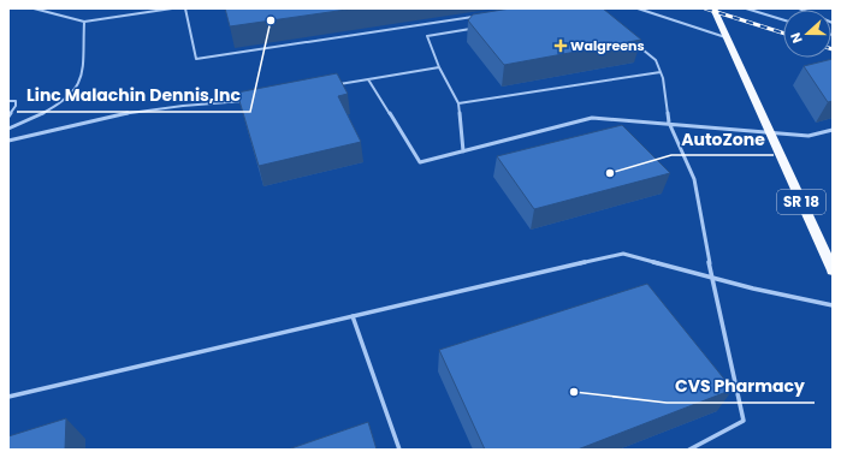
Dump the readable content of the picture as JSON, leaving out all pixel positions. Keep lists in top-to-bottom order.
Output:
{
  "streets": {
    "main road": ["SR 18"]
  },
  "places": {
    "other": ["Linc Malachin Dennis,Inc", "AutoZone", "CVS Pharmacy"],
    "health": ["Walgreens"]
  },
  "north": "left"
}
